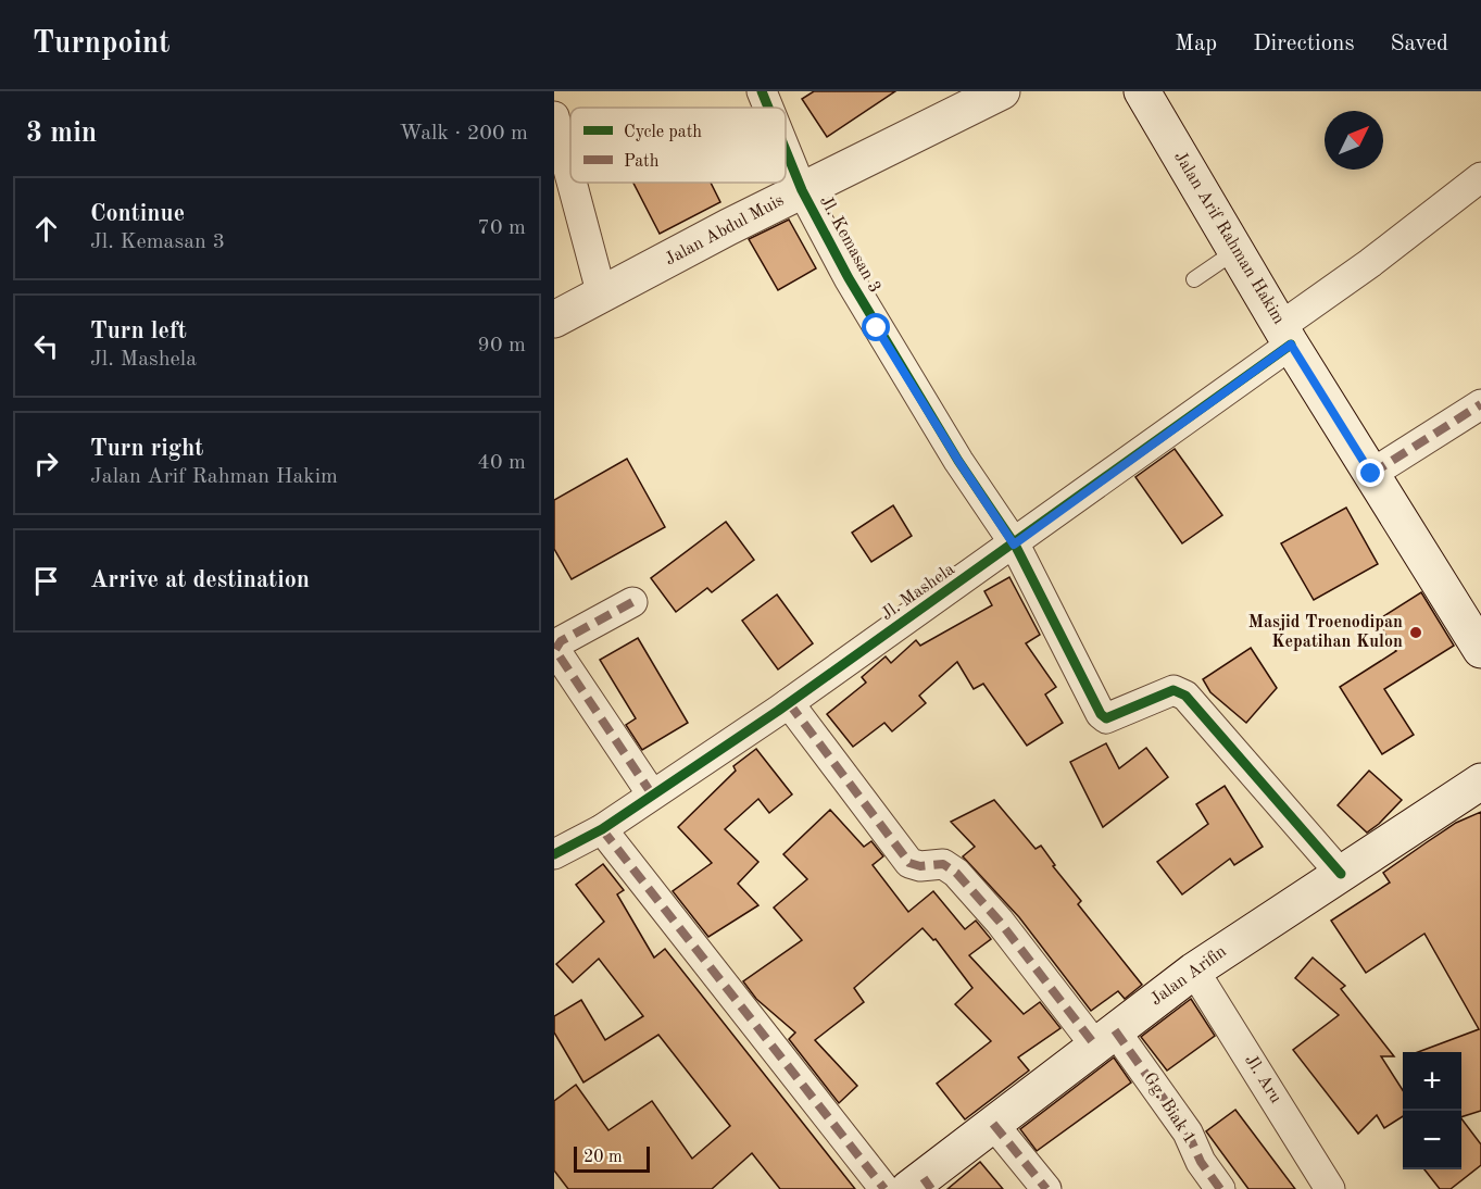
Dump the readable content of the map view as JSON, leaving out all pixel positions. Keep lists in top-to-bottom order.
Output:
{
  "streets": {
    "main road": ["Jalan Abdul Muis", "Jalan Arif Rahman Hakim", "Jalan Arifin"],
    "street": [
      "Jl. Kemasan 3",
      "Jl. Mashela",
      "Jl. Aru",
      "Gg. Biak 1"
    ]
  },
  "crossings": [
    ["Jalan Abdul Muis", "Jl. Kemasan 3"],
    ["Jalan Arif Rahman Hakim", "Jl. Mashela"],
    ["Jl. Kemasan 3", "Jl. Mashela"],
    ["Jl. Kemasan 3", "Jalan Arifin"],
    ["Jl. Mashela", "Gg. Biak 1"],
    ["Jalan Arifin", "Jl. Aru"],
    ["Jalan Arifin", "Gg. Biak 1"]
  ],
  "places": ["Masjid Troenodipan Kepatihan Kulon"],
  "legend": ["Cycle path", "Path"],
  "scale_bar": "20 m",
  "north": "top right",
  "page": {
    "header": "Turnpoint",
    "nav": ["Map", "Directions", "Saved"],
    "heading": ["3 min", "Walk · 200 m"],
    "list": [
      ["Continue", "Jl. Kemasan 3", "70 m"],
      ["Turn left", "Jl. Mashela", "90 m"],
      ["Turn right", "Jalan Arif Rahman Hakim", "40 m"],
      "Arrive at destination"
    ],
    "map_buttons": ["+", "−"],
    "scale": "20 m"
  }
}
